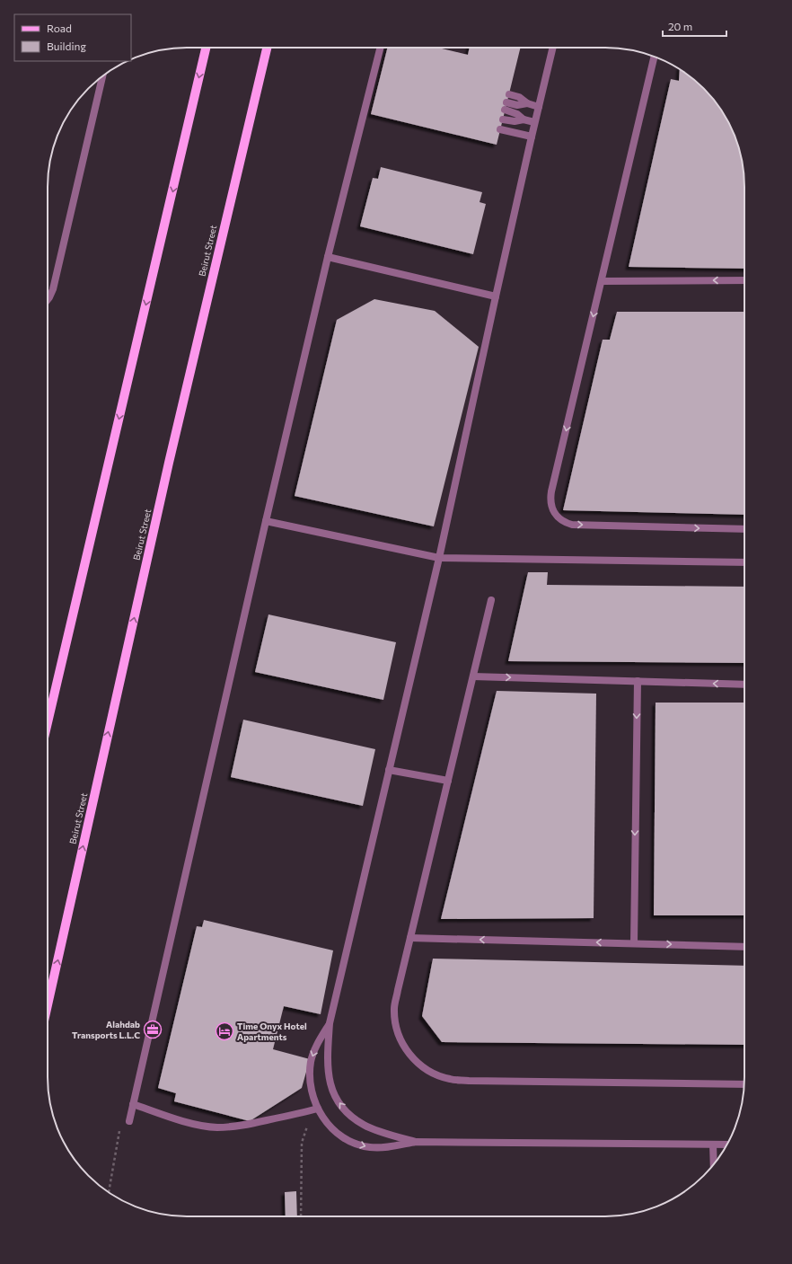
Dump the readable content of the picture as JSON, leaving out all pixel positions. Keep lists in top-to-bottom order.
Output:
{
  "streets": {
    "main road": ["Beirut Street"]
  },
  "places": {
    "office": ["Alahdab Transports L.L.C"],
    "hotel": ["Time Onyx Hotel Apartments"]
  },
  "legend": ["Road", "Building"],
  "scale_bar": "20 m"
}
